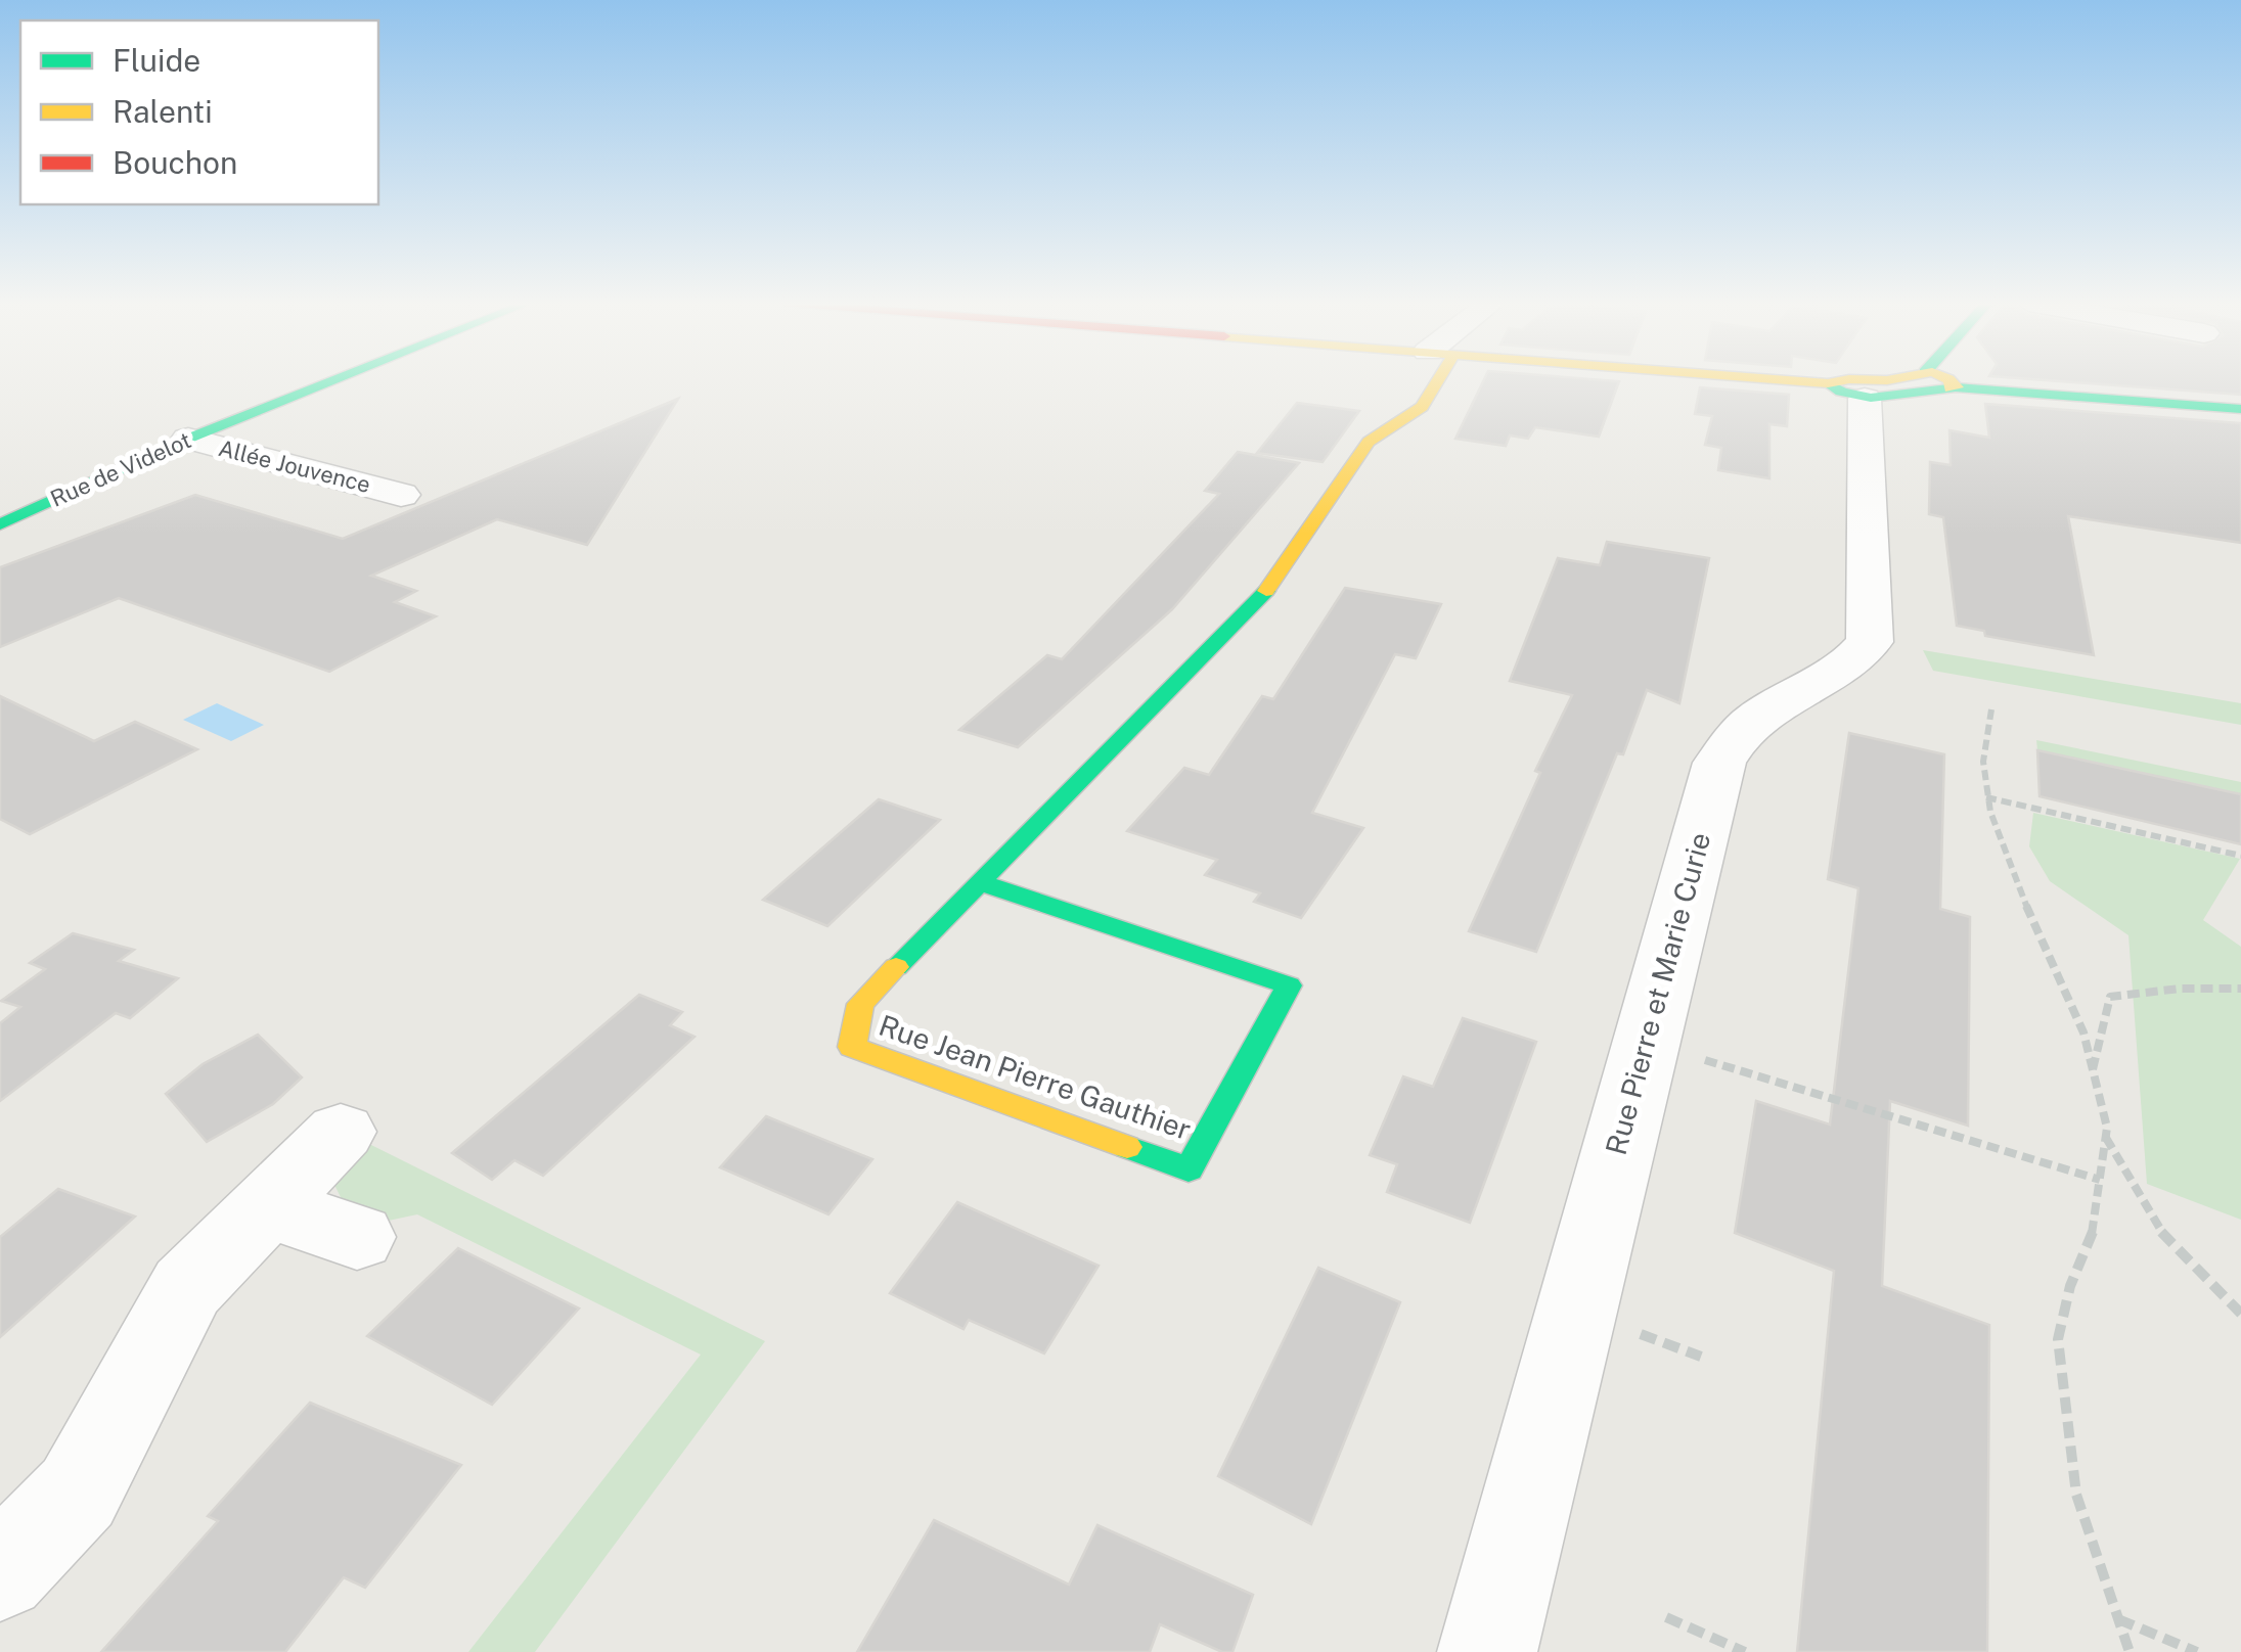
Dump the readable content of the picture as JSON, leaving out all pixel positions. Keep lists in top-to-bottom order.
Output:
{
  "streets": {
    "street": [
      "Allée Jouvence",
      "Rue de Videlot",
      "Rue Pierre et Marie Curie",
      "Rue Jean Pierre Gauthier"
    ]
  },
  "crossings": [
    ["Allée Jouvence", "Rue de Videlot"]
  ],
  "legend": ["Fluide", "Ralenti", "Bouchon"]
}
